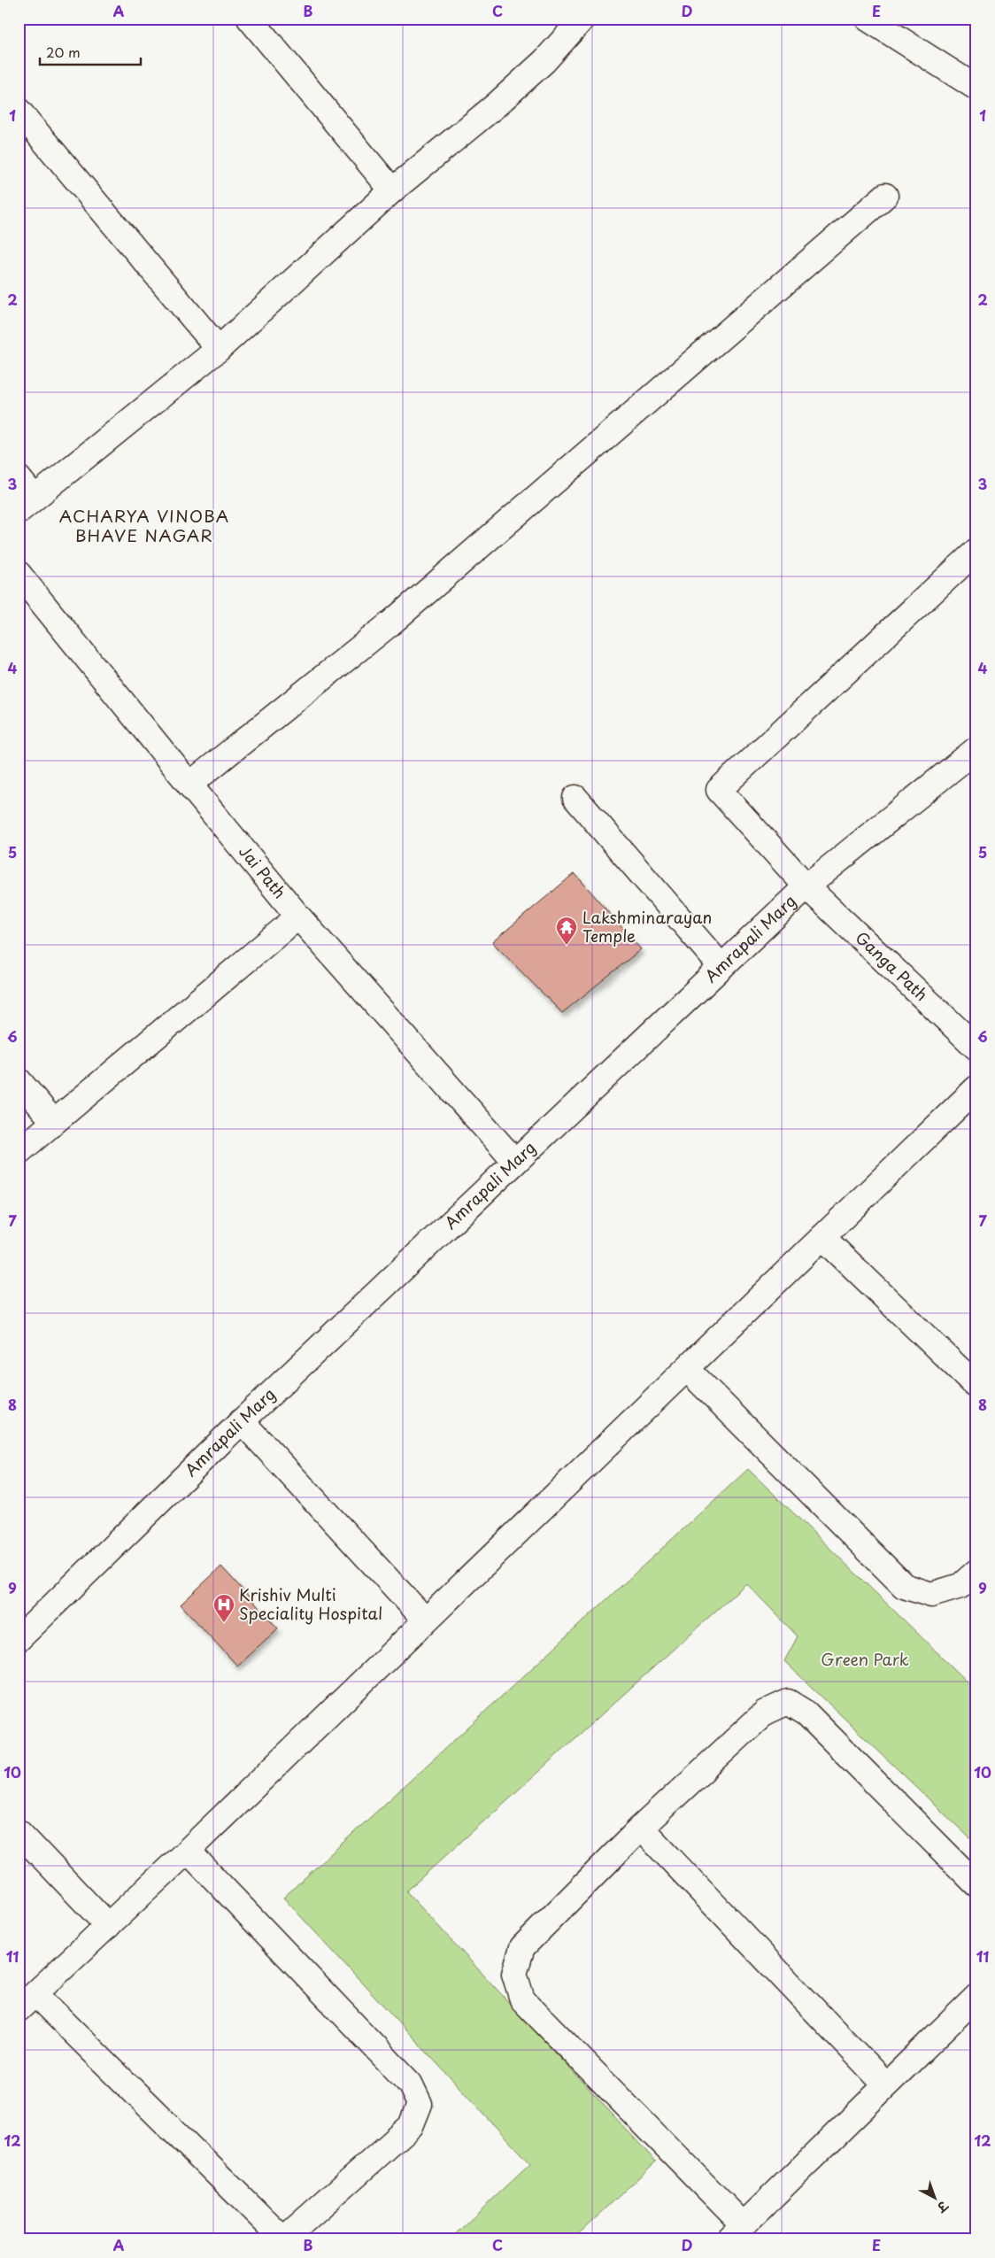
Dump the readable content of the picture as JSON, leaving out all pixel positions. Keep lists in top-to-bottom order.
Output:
{
  "streets": {
    "street": ["Jai Path", "Amrapali Marg", "Ganga Path"]
  },
  "crossings": [
    ["Jai Path", "Amrapali Marg"],
    ["Amrapali Marg", "Ganga Path"]
  ],
  "districts": ["ACHARYA VINOBA BHAVE NAGAR"],
  "parks": ["Green Park"],
  "places": {
    "temple": ["Lakshminarayan Temple"],
    "hospital": ["Krishiv Multi Speciality Hospital"]
  },
  "scale_bar": "20 m",
  "north": "bottom right",
  "grid": {
    "columns": [
      "A",
      "B",
      "C",
      "D",
      "E"
    ],
    "rows": [
      "1",
      "2",
      "3",
      "4",
      "5",
      "6",
      "7",
      "8",
      "9",
      "10",
      "11",
      "12"
    ]
  }
}
